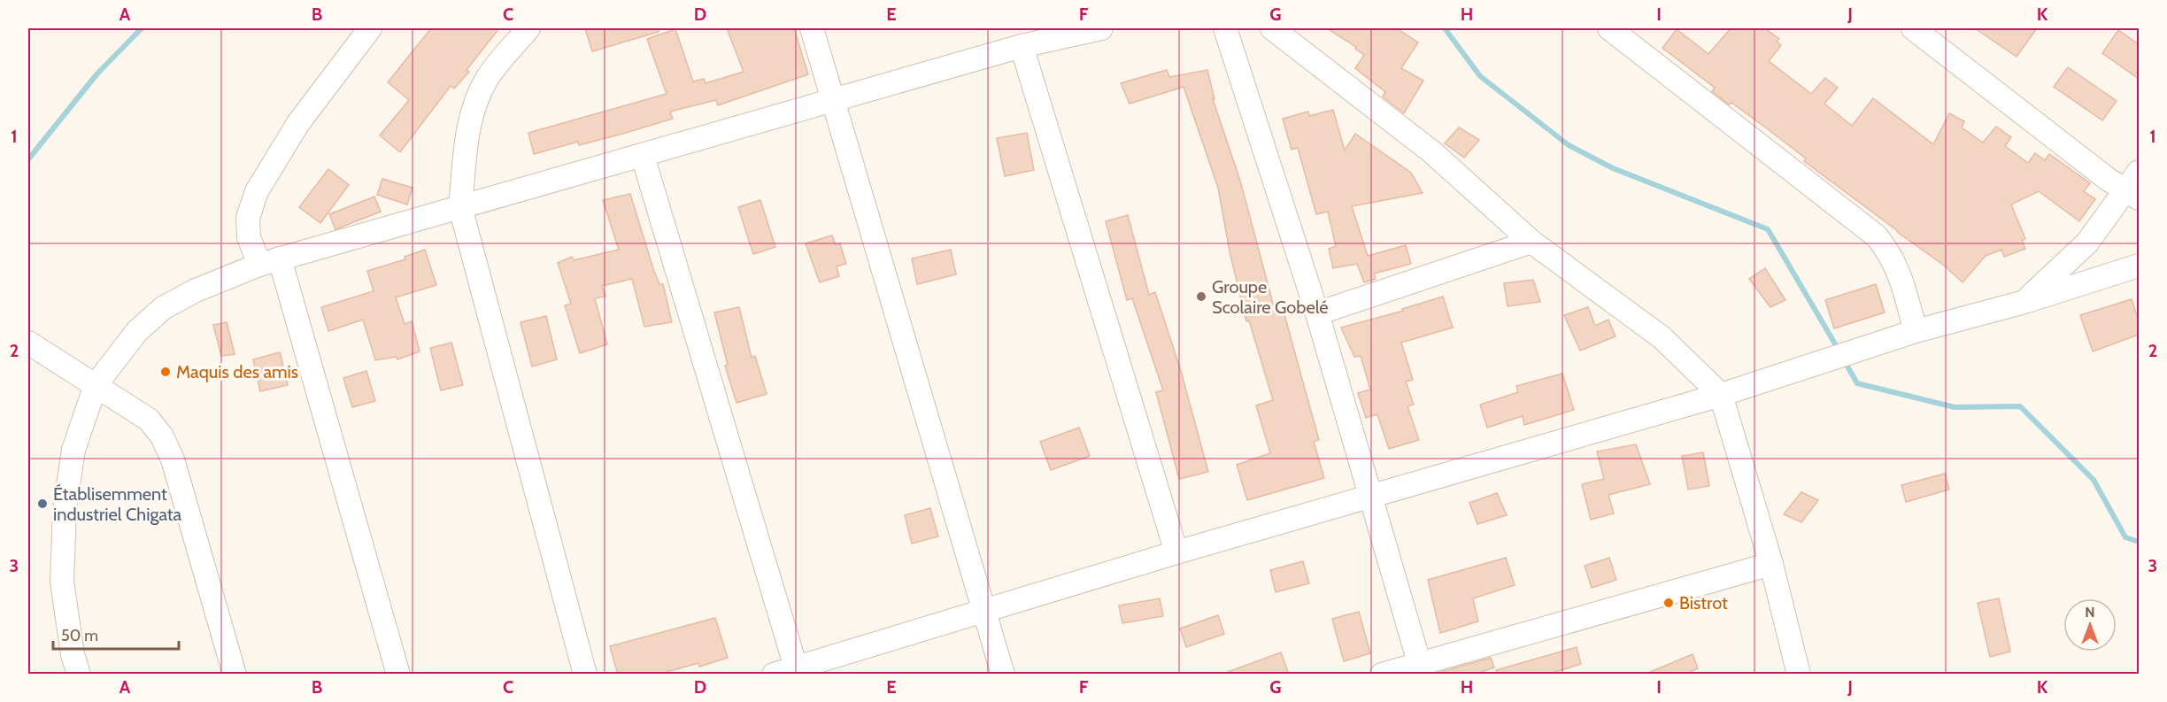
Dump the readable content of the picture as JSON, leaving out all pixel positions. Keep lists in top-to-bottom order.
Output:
{
  "places": [
    "Groupe Scolaire Gobelé",
    "Maquis des amis",
    "Établisemment industriel Chigata",
    "Bistrot"
  ],
  "scale_bar": "50 m",
  "north": "top",
  "grid": {
    "columns": [
      "A",
      "B",
      "C",
      "D",
      "E",
      "F",
      "G",
      "H",
      "I",
      "J",
      "K"
    ],
    "rows": ["1", "2", "3"]
  }
}
